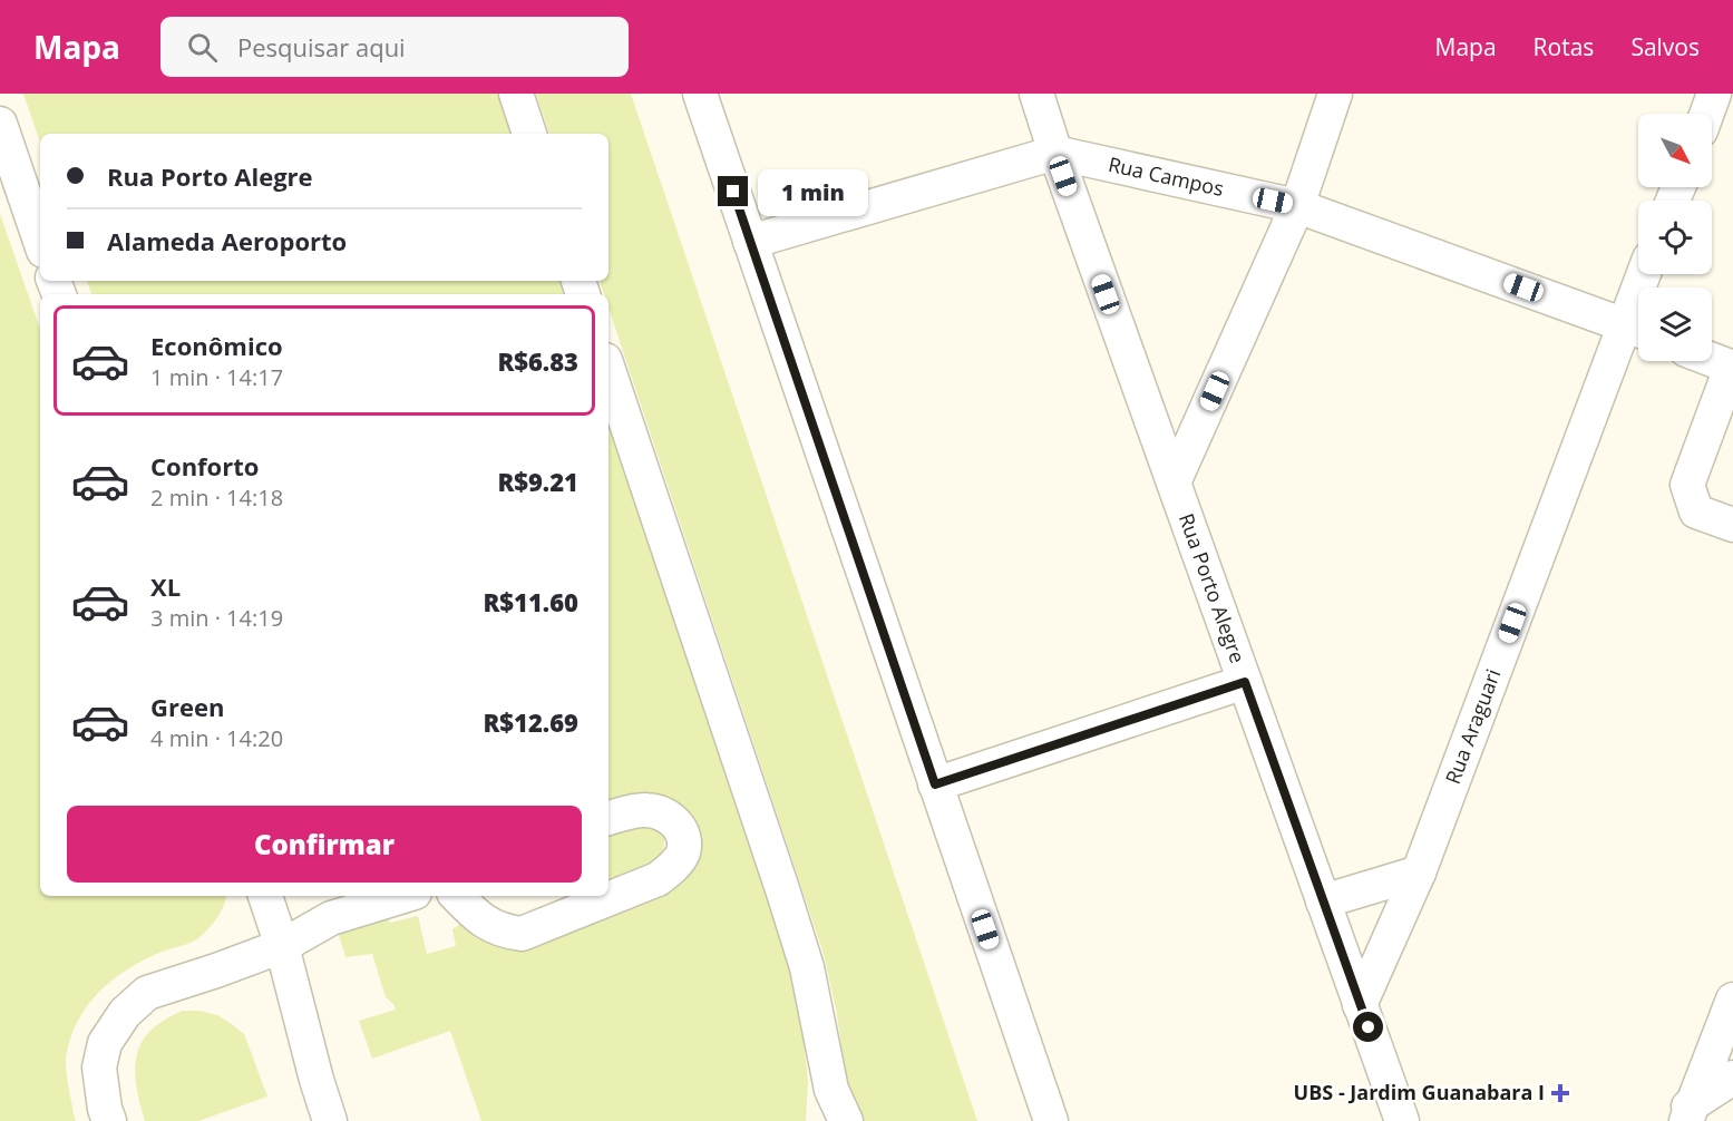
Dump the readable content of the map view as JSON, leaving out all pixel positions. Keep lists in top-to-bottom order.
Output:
{
  "streets": {
    "street": ["Rua Campos", "Rua Porto Alegre", "Rua Araguari"]
  },
  "crossings": [
    ["Rua Campos", "Rua Porto Alegre"],
    ["Rua Campos", "Rua Araguari"],
    ["Rua Porto Alegre", "Rua Araguari"]
  ],
  "places": {
    "health": ["UBS - Jardim Guanabara I"]
  },
  "north": "bottom right",
  "page": {
    "header": "Mapa",
    "search": "Pesquisar aqui",
    "nav": ["Mapa", "Rotas", "Salvos"],
    "banner": ["Rua Porto Alegre", "Alameda Aeroporto"],
    "bubble": "1 min",
    "list": [
      {
        "name": "Econômico",
        "note": "1 min · 14:17",
        "value": "R$6.83"
      },
      {
        "name": "Conforto",
        "note": "2 min · 14:18",
        "value": "R$9.21"
      },
      {
        "name": "XL",
        "note": "3 min · 14:19",
        "value": "R$11.60"
      },
      {
        "name": "Green",
        "note": "4 min · 14:20",
        "value": "R$12.69"
      }
    ],
    "buttons": "Confirmar"
  }
}
